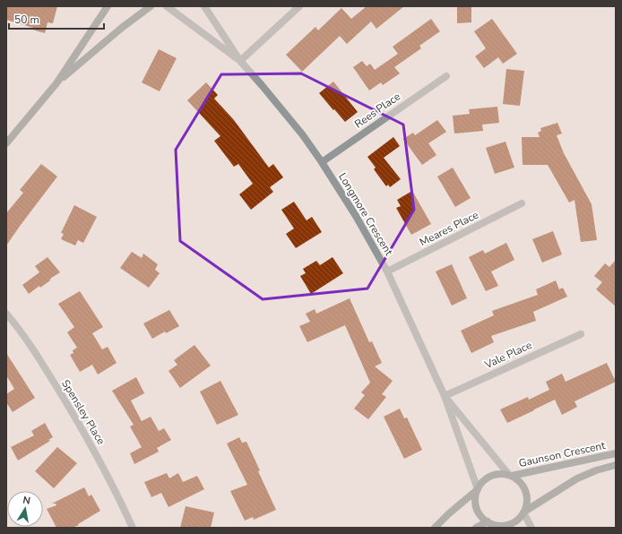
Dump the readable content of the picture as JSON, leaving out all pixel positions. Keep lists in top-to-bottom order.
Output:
{
  "streets": {
    "street": [
      "Rees Place",
      "Longmore Crescent",
      "Meares Place",
      "Vale Place",
      "Spensley Place",
      "Gaunson Crescent"
    ]
  },
  "crossings": [
    ["Rees Place", "Longmore Crescent"],
    ["Longmore Crescent", "Meares Place"],
    ["Longmore Crescent", "Vale Place"],
    ["Longmore Crescent", "Gaunson Crescent"]
  ],
  "scale_bar": "50 m",
  "north": "top"
}
